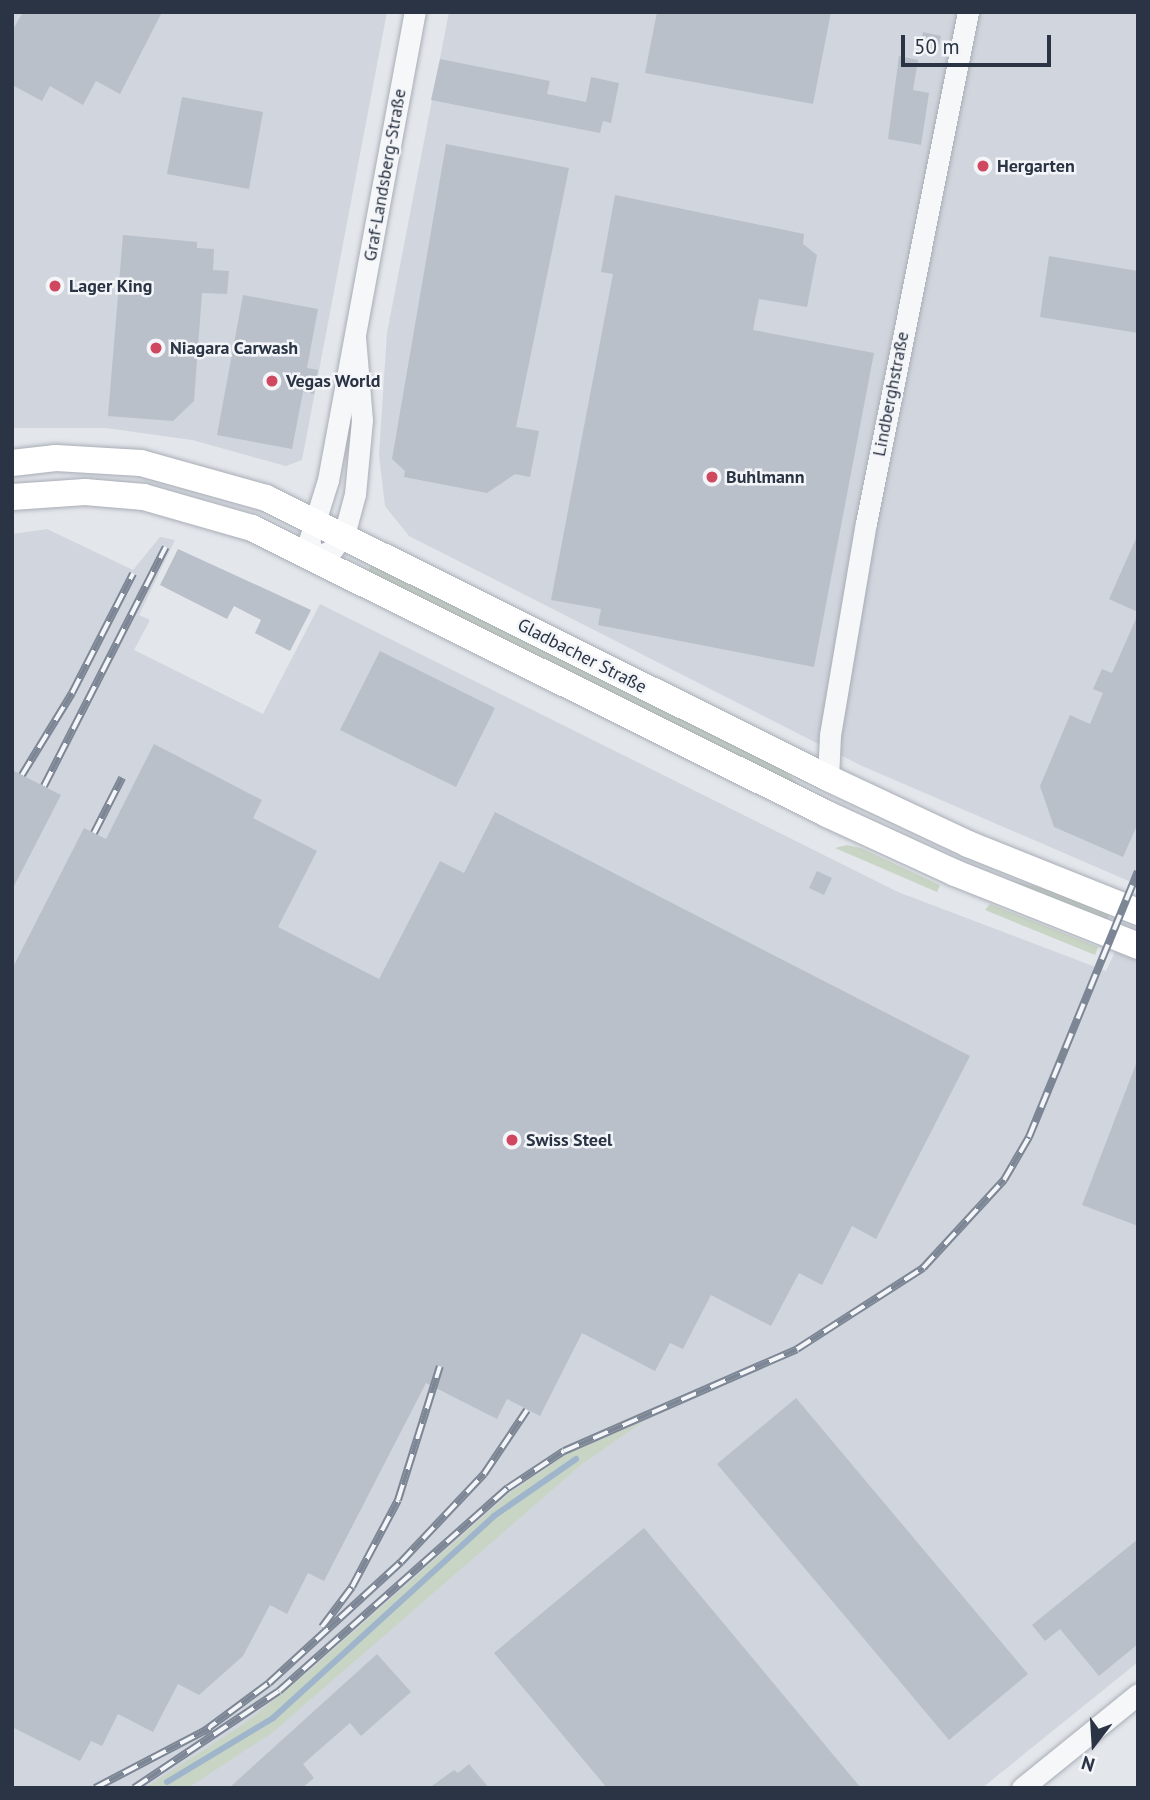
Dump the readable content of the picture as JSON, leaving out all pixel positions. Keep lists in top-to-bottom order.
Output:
{
  "streets": {
    "main road": ["Gladbacher Straße"],
    "street": ["Graf-Landsberg-Straße", "Lindberghstraße"]
  },
  "crossings": [
    ["Graf-Landsberg-Straße", "Gladbacher Straße"],
    ["Lindberghstraße", "Gladbacher Straße"]
  ],
  "places": [
    "Hergarten",
    "Lager King",
    "Niagara Carwash",
    "Vegas World",
    "Buhlmann",
    "Swiss Steel"
  ],
  "scale_bar": "50 m",
  "north": "bottom"
}
